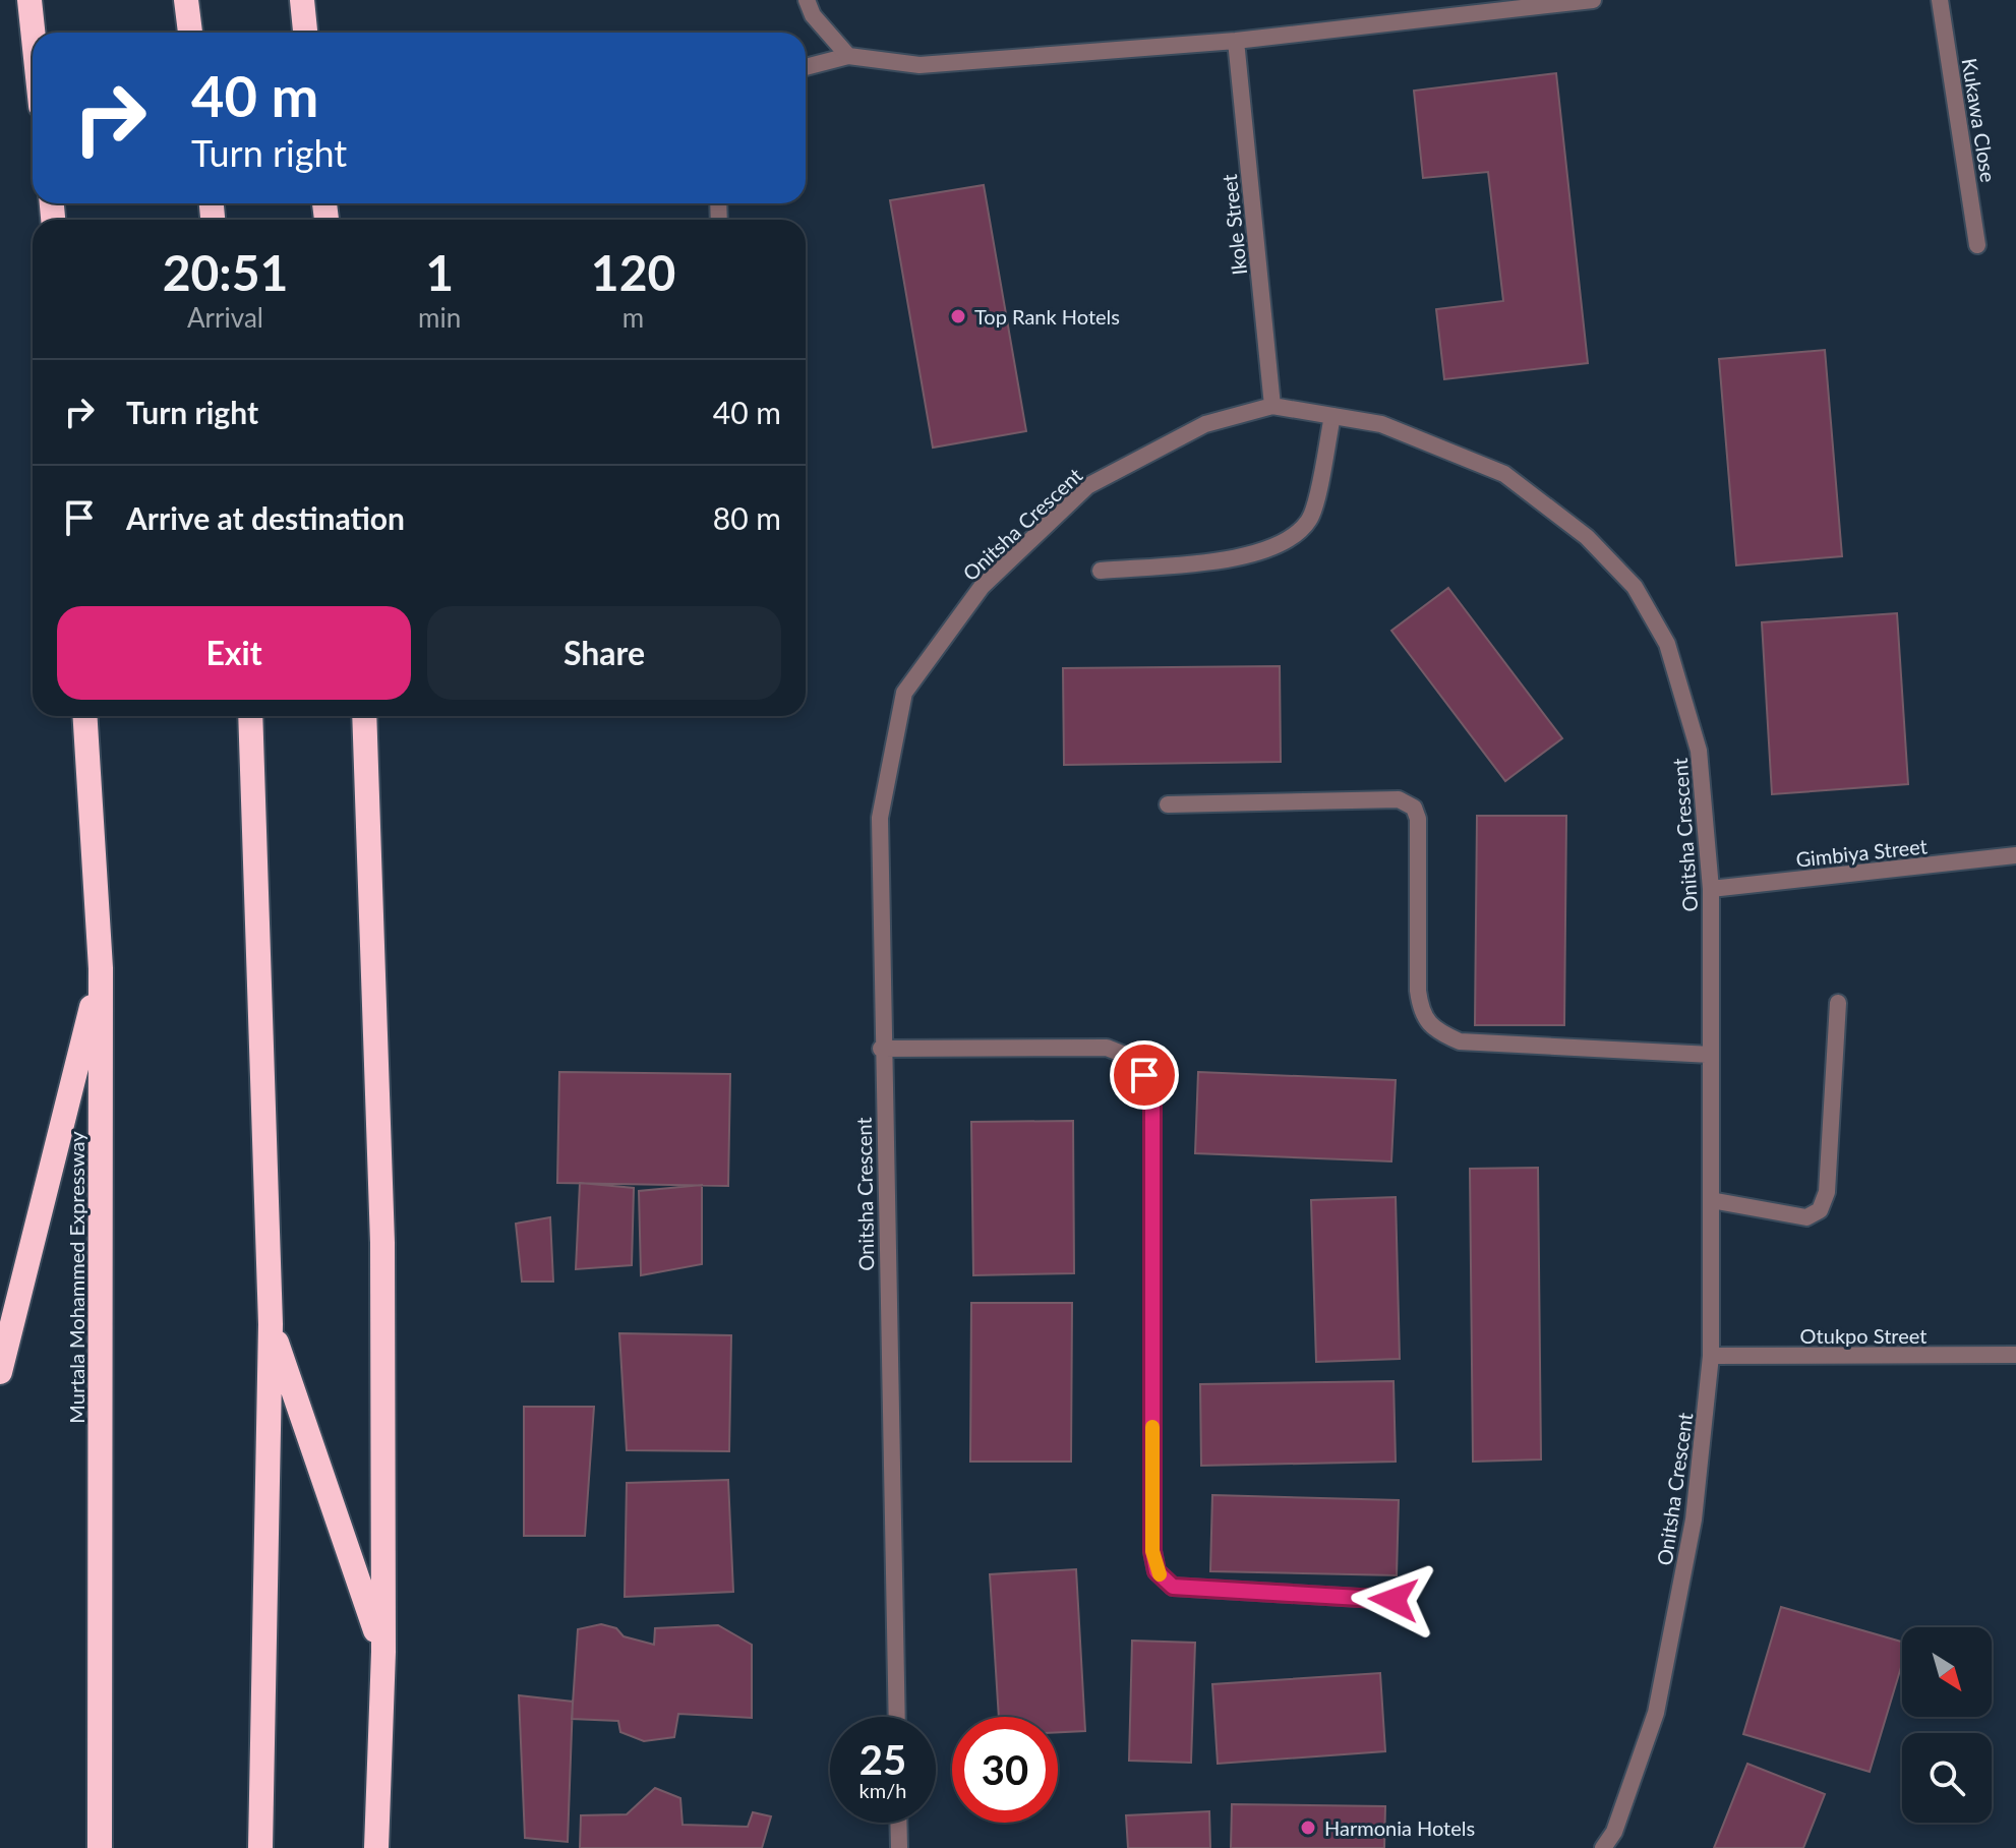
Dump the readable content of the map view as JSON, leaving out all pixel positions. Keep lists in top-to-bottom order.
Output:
{
  "streets": {
    "highway": ["Murtala Mohammed Expressway"],
    "street": [
      "Kukawa Close",
      "Ikole Street",
      "Onitsha Crescent",
      "Gimbiya Street",
      "Otukpo Street"
    ]
  },
  "crossings": [
    ["Ikole Street", "Onitsha Crescent"],
    ["Onitsha Crescent", "Gimbiya Street"],
    ["Onitsha Crescent", "Otukpo Street"]
  ],
  "places": ["Top Rank Hotels", "Harmonia Hotels"],
  "north": "bottom right",
  "page": {
    "turn": ["40 m", "Turn right"],
    "eta": [
      "20:51",
      "Arrival",
      "1",
      "min",
      "120",
      "m"
    ],
    "list": [
      {
        "name": "Turn right",
        "value": "40 m"
      },
      {
        "name": "Arrive at destination",
        "value": "80 m"
      }
    ],
    "buttons": ["Exit", "Share"],
    "speed": "25 km/h",
    "limit": "30"
  }
}
